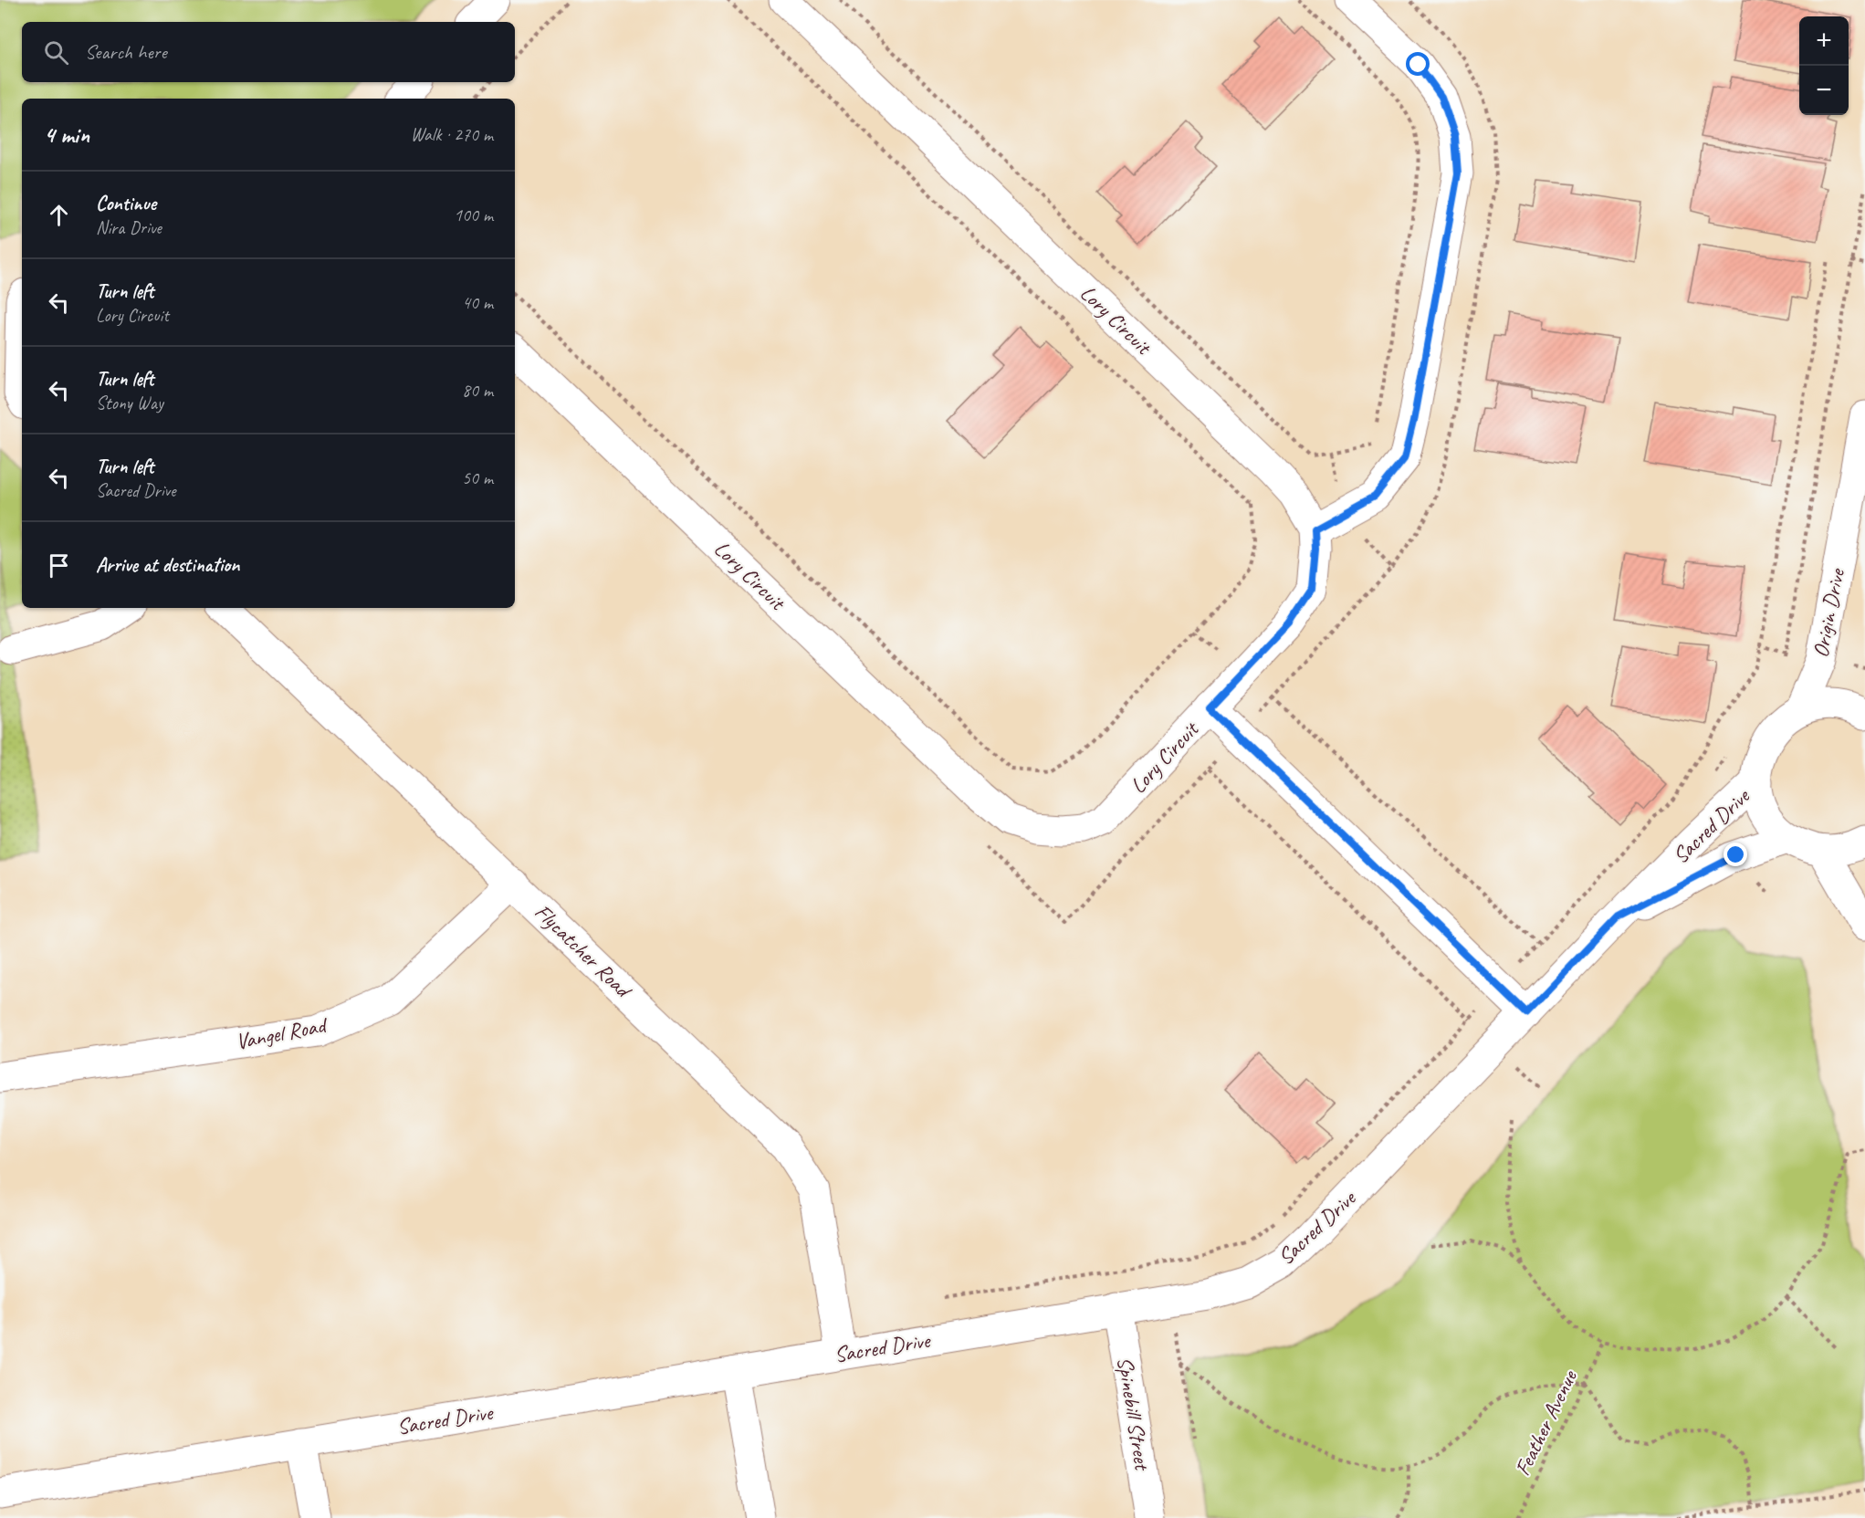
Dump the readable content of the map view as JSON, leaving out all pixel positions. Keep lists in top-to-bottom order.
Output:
{
  "streets": {
    "street": [
      "Lory Circuit",
      "Origin Drive",
      "Sacred Drive",
      "Flycatcher Road",
      "Vangel Road",
      "Spinebill Street"
    ],
    "path": ["Feather Avenue"]
  },
  "crossings": [
    ["Sacred Drive", "Flycatcher Road"],
    ["Sacred Drive", "Spinebill Street"],
    ["Flycatcher Road", "Vangel Road"]
  ],
  "page": {
    "map_buttons": ["+", "−"],
    "search": "Search here",
    "heading": ["4 min", "Walk · 270 m"],
    "list": [
      ["Continue", "Nira Drive", "100 m"],
      ["Turn left", "Lory Circuit", "40 m"],
      ["Turn left", "Stony Way", "80 m"],
      ["Turn left", "Sacred Drive", "50 m"],
      "Arrive at destination"
    ]
  }
}
